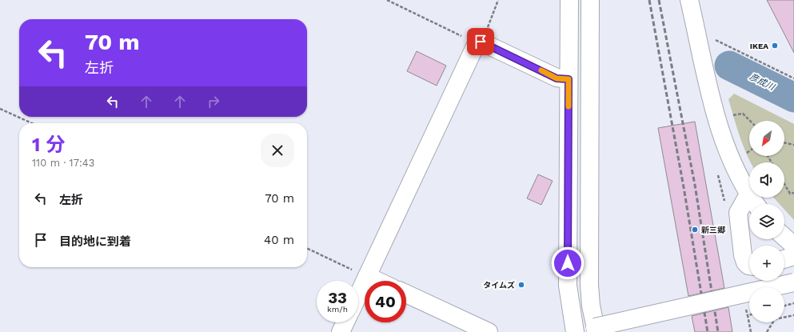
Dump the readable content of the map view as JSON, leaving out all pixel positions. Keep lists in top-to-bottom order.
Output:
{
  "water": ["彦成川"],
  "places": ["IKEA", "新三郷", "タイムズ"],
  "north": "bottom left",
  "page": {
    "turn": ["70 m", "左折"],
    "map_buttons": ["+", "−"],
    "heading": ["1 分", "110 m · 17:43"],
    "list": [
      {
        "name": "左折",
        "value": "70 m"
      },
      {
        "name": "目的地に到着",
        "value": "40 m"
      }
    ],
    "speed": "33 km/h",
    "limit": "40"
  }
}
